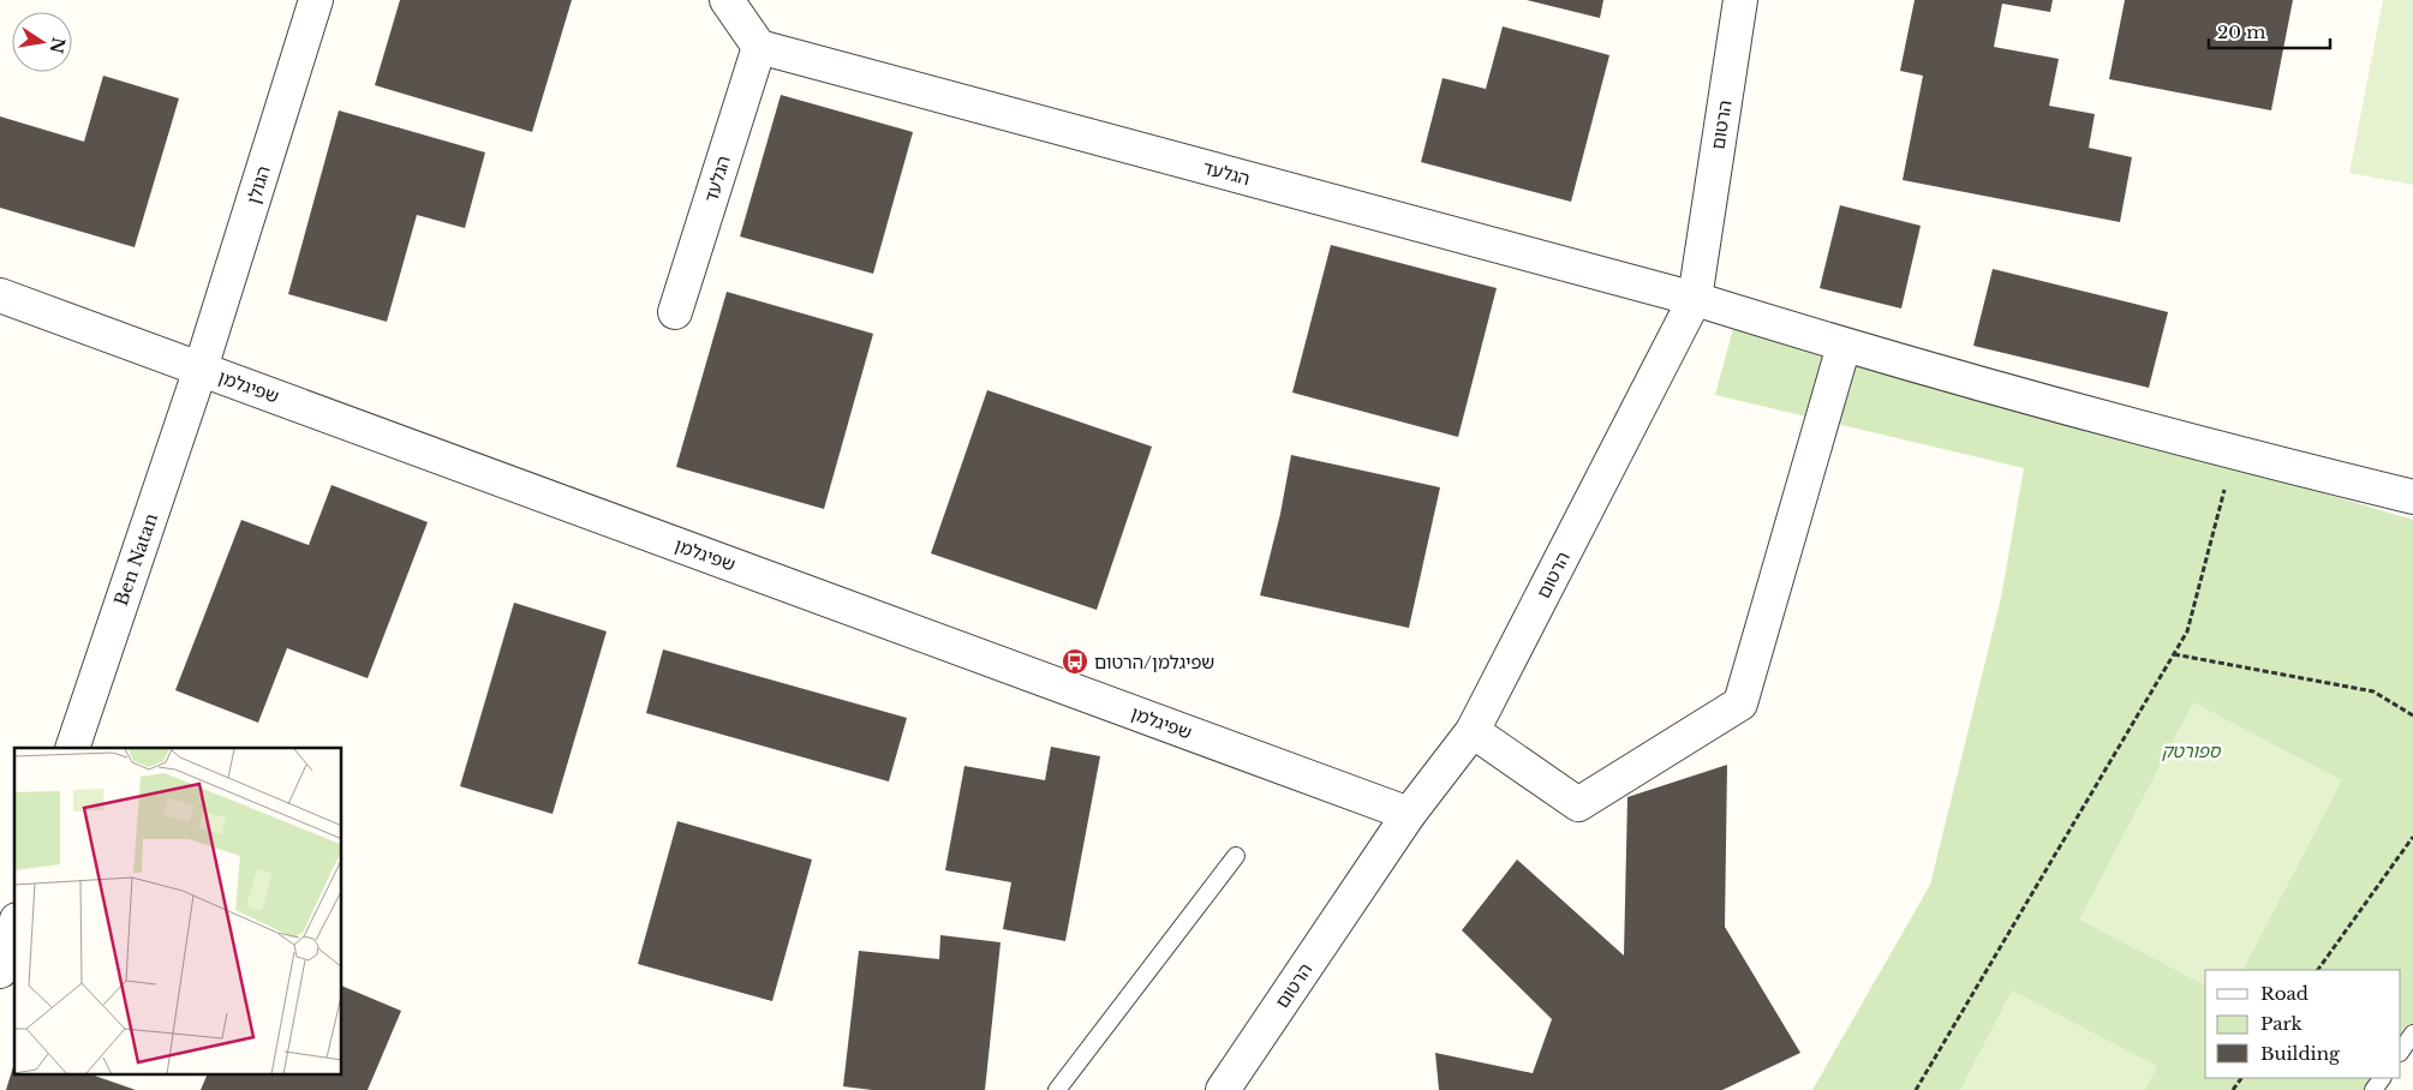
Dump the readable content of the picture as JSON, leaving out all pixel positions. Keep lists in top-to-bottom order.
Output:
{
  "streets": {
    "street": [
      "הרטום",
      "הגלעד",
      "הגולן",
      "שפיגלמן",
      "Ben Natan"
    ]
  },
  "crossings": [
    ["הרטום", "הגלעד"],
    ["הרטום", "שפיגלמן"],
    ["הגולן", "שפיגלמן"],
    ["הגולן", "Ben Natan"],
    ["שפיגלמן", "Ben Natan"]
  ],
  "parks": ["ספורטק"],
  "places": {
    "bus stop": ["שפיגלמן/הרטום"]
  },
  "legend": ["Road", "Park", "Building"],
  "scale_bar": "20 m",
  "north": "right"
}
